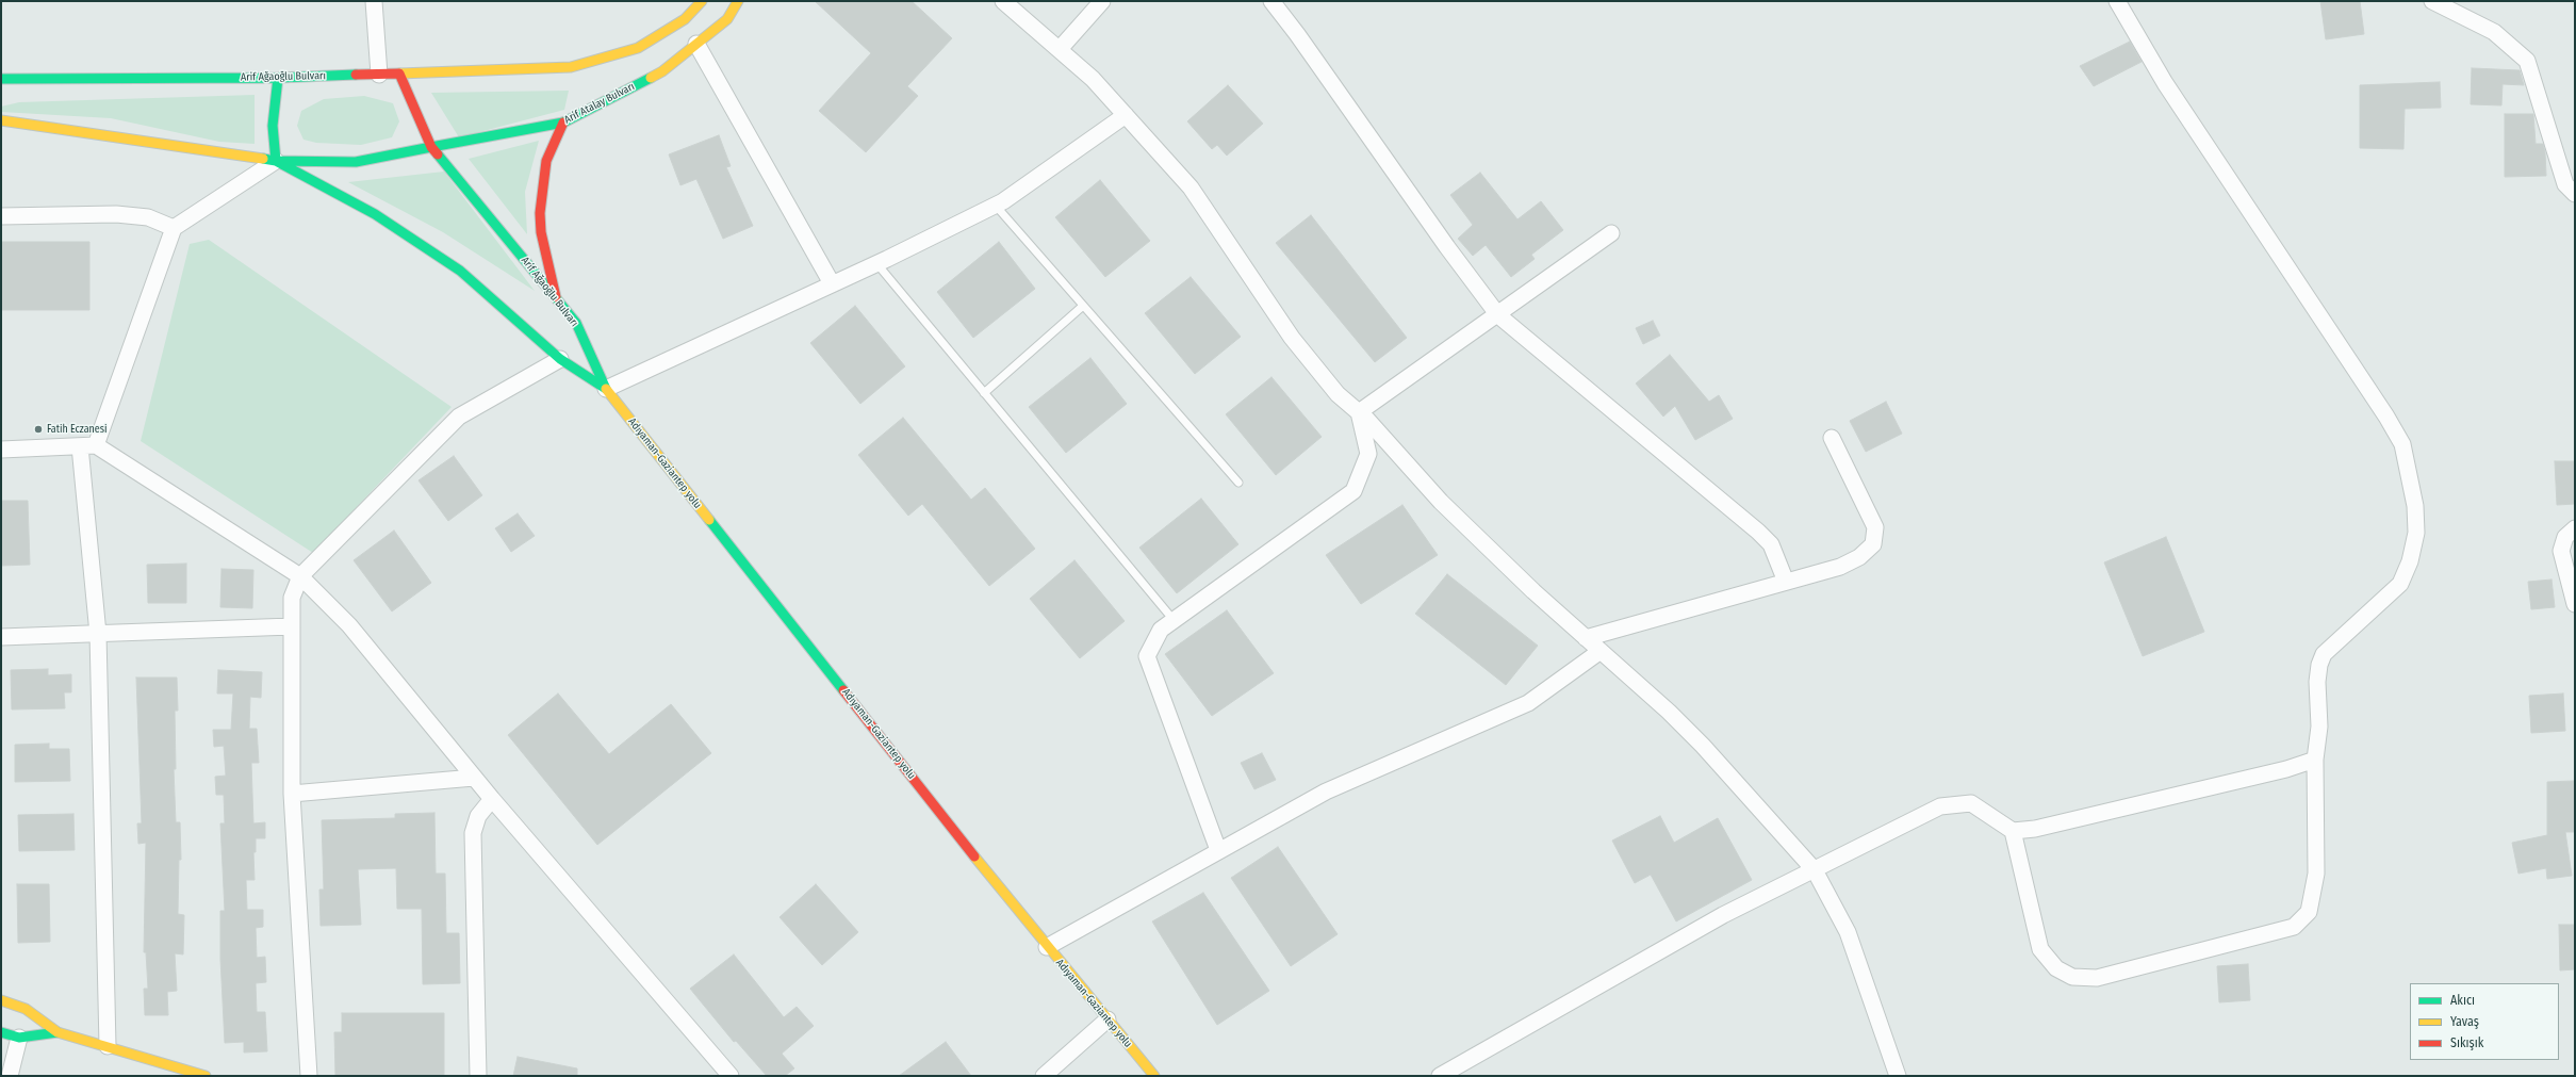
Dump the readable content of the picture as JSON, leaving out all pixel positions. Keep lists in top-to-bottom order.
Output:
{
  "streets": {
    "main road": ["Arif Ağaoğlu Bulvarı", "Arif Atalay Bulvarı", "Adıyaman-Gaziantep yolu"]
  },
  "crossings": [
    ["Arif Ağaoğlu Bulvarı", "Arif Atalay Bulvarı"],
    ["Arif Ağaoğlu Bulvarı", "Adıyaman-Gaziantep yolu"]
  ],
  "places": ["Fatih Eczanesi"],
  "legend": ["Akıcı", "Yavaş", "Sıkışık"]
}
